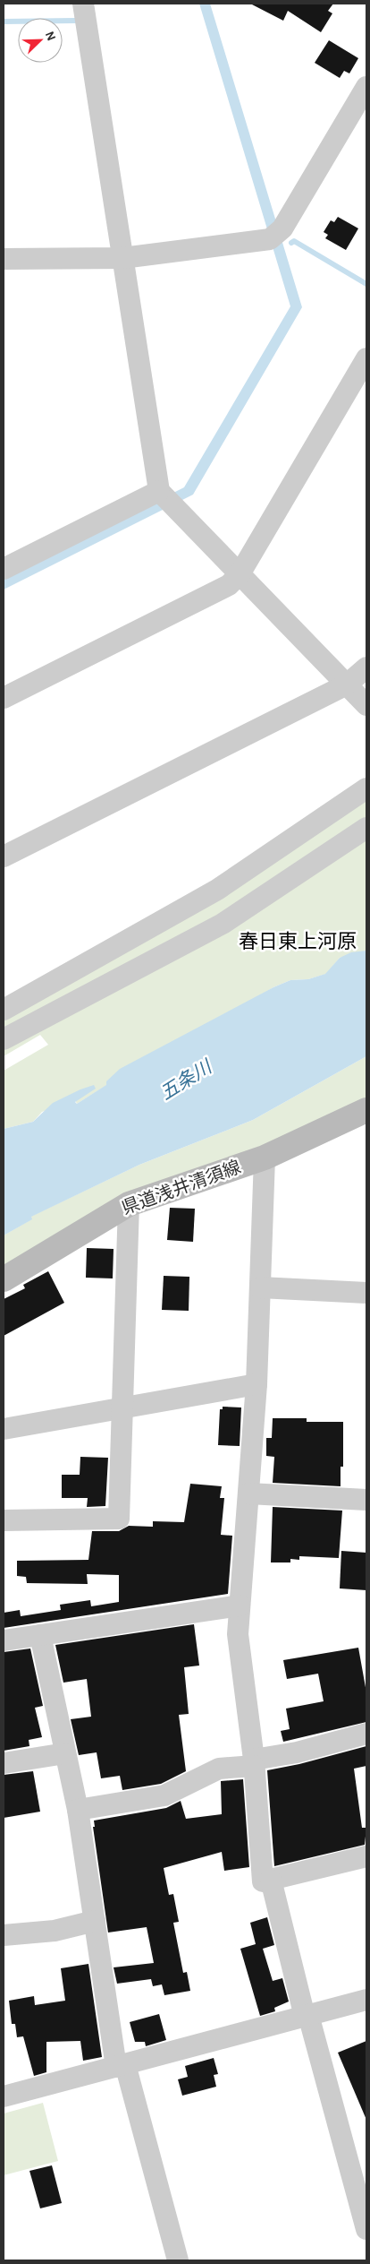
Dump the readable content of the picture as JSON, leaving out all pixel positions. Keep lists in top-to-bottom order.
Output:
{
  "streets": {
    "main road": ["県道浅井清須線"]
  },
  "districts": ["春日東上河原"],
  "water": ["五条川"],
  "north": "top right"
}
